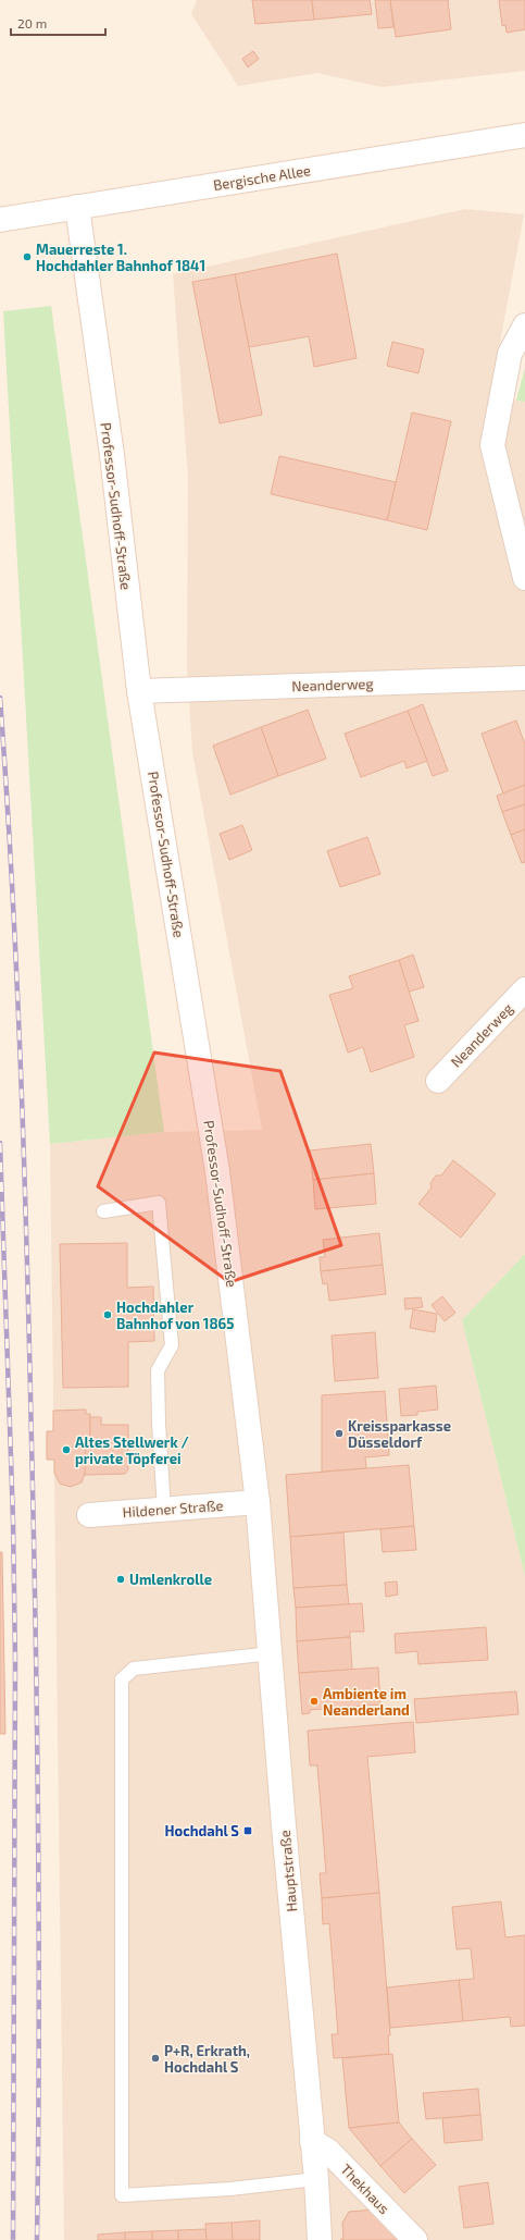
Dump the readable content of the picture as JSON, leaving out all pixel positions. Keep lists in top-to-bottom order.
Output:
{
  "streets": {
    "street": [
      "Bergische Allee",
      "Professor-Sudhoff-Straße",
      "Neanderweg",
      "Hildener Straße",
      "Hauptstraße",
      "Thekhaus"
    ]
  },
  "crossings": [
    ["Bergische Allee", "Professor-Sudhoff-Straße"],
    ["Professor-Sudhoff-Straße", "Neanderweg"],
    ["Professor-Sudhoff-Straße", "Hildener Straße"],
    ["Professor-Sudhoff-Straße", "Hauptstraße"],
    ["Hildener Straße", "Hauptstraße"],
    ["Hauptstraße", "Thekhaus"]
  ],
  "places": {
    "other": [
      "Mauerreste 1. Hochdahler Bahnhof 1841",
      "Hochdahler Bahnhof von 1865",
      "Kreissparkasse Düsseldorf",
      "Altes Stellwerk / private Töpferei",
      "Umlenkrolle",
      "Ambiente im Neanderland",
      "P+R, Erkrath, Hochdahl S"
    ],
    "transit": ["Hochdahl S"]
  },
  "scale_bar": "20 m"
}
